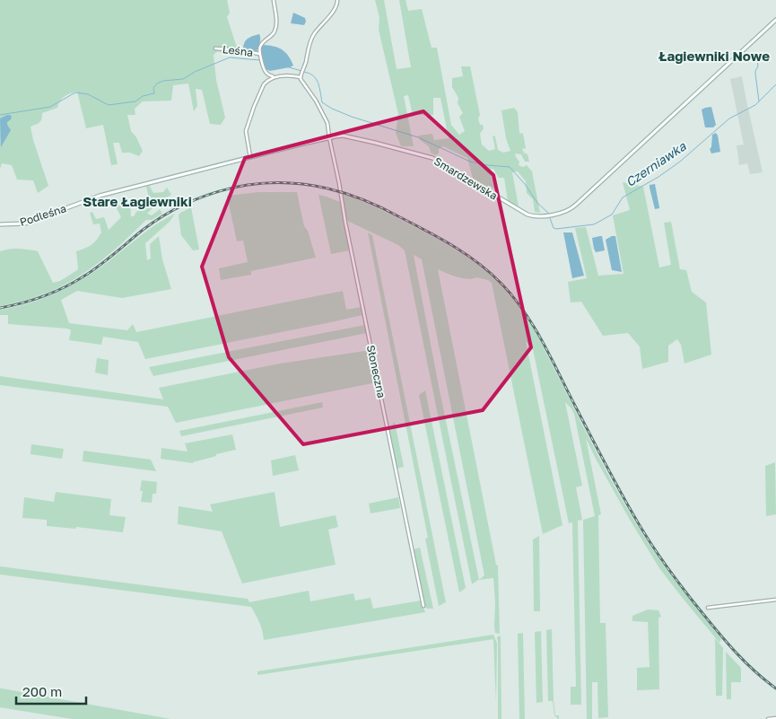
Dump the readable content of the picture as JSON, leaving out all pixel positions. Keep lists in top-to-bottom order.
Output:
{
  "streets": {
    "street": [
      "Leśna",
      "Smardzewska",
      "Podleśna",
      "Słoneczna"
    ]
  },
  "crossings": [
    ["Smardzewska", "Podleśna"],
    ["Smardzewska", "Słoneczna"]
  ],
  "districts": ["Łagiewniki Nowe", "Stare Łagiewniki"],
  "water": ["Czerniawka"],
  "scale_bar": "200 m"
}
